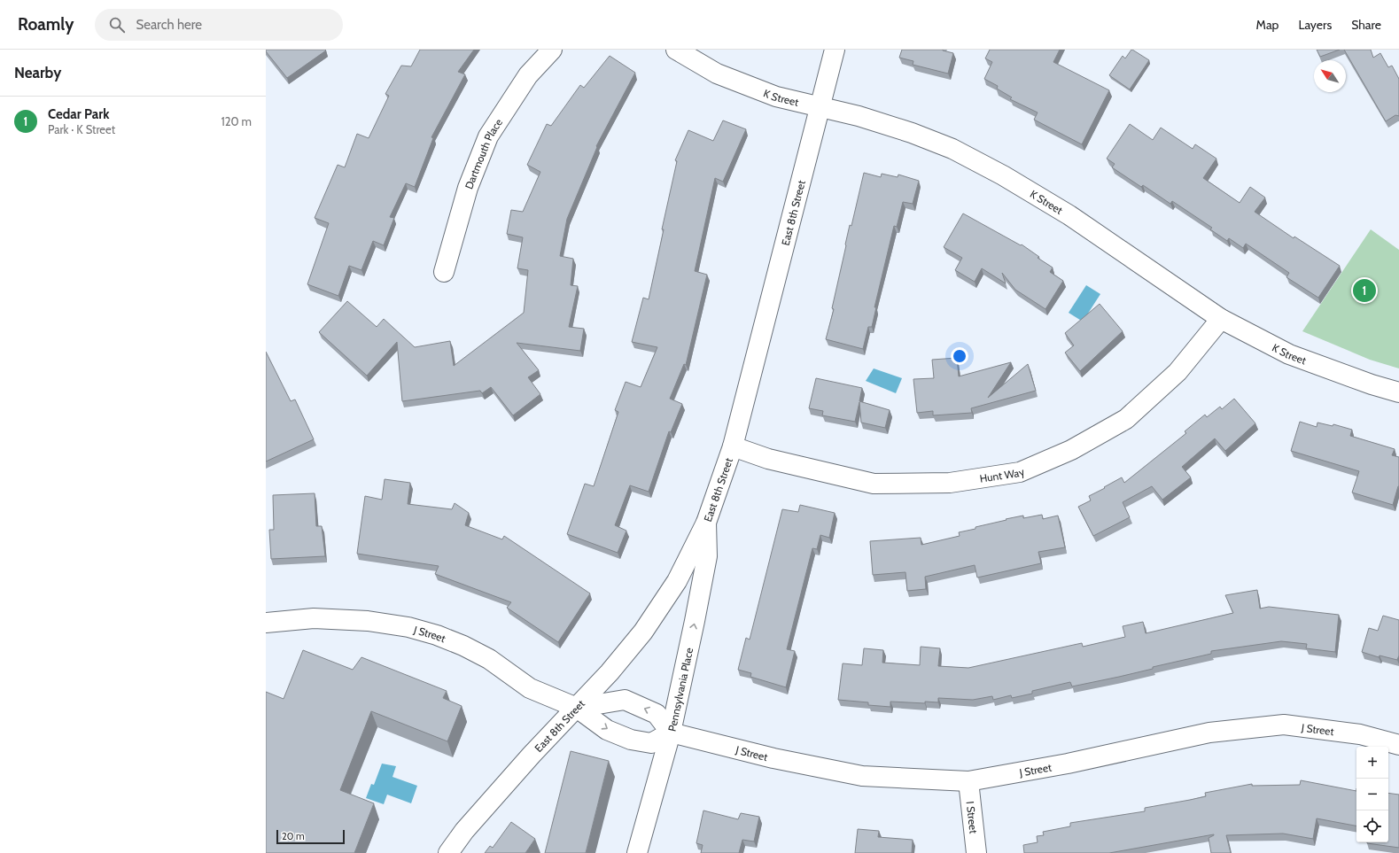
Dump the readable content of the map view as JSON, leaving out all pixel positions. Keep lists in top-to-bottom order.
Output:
{
  "streets": {
    "street": [
      "K Street",
      "Dartmouth Place",
      "East 8th Street",
      "Hunt Way",
      "J Street",
      "Pennsylvania Place",
      "I Street"
    ]
  },
  "crossings": [
    ["K Street", "East 8th Street"],
    ["K Street", "Hunt Way"],
    ["East 8th Street", "Hunt Way"],
    ["East 8th Street", "J Street"],
    ["East 8th Street", "Pennsylvania Place"],
    ["J Street", "Pennsylvania Place"],
    ["J Street", "I Street"]
  ],
  "one_way": ["Pennsylvania Place"],
  "scale_bar": "20 m",
  "north": "top left",
  "page": {
    "header": "Roamly",
    "search": "Search here",
    "nav": ["Map", "Layers", "Share"],
    "heading": "Nearby",
    "list": [
      {
        "mark": "1",
        "name": "Cedar Park",
        "note": "Park · K Street",
        "value": "120 m"
      }
    ],
    "pins": "1",
    "map_buttons": ["+", "−"],
    "scale": "20 m"
  }
}
